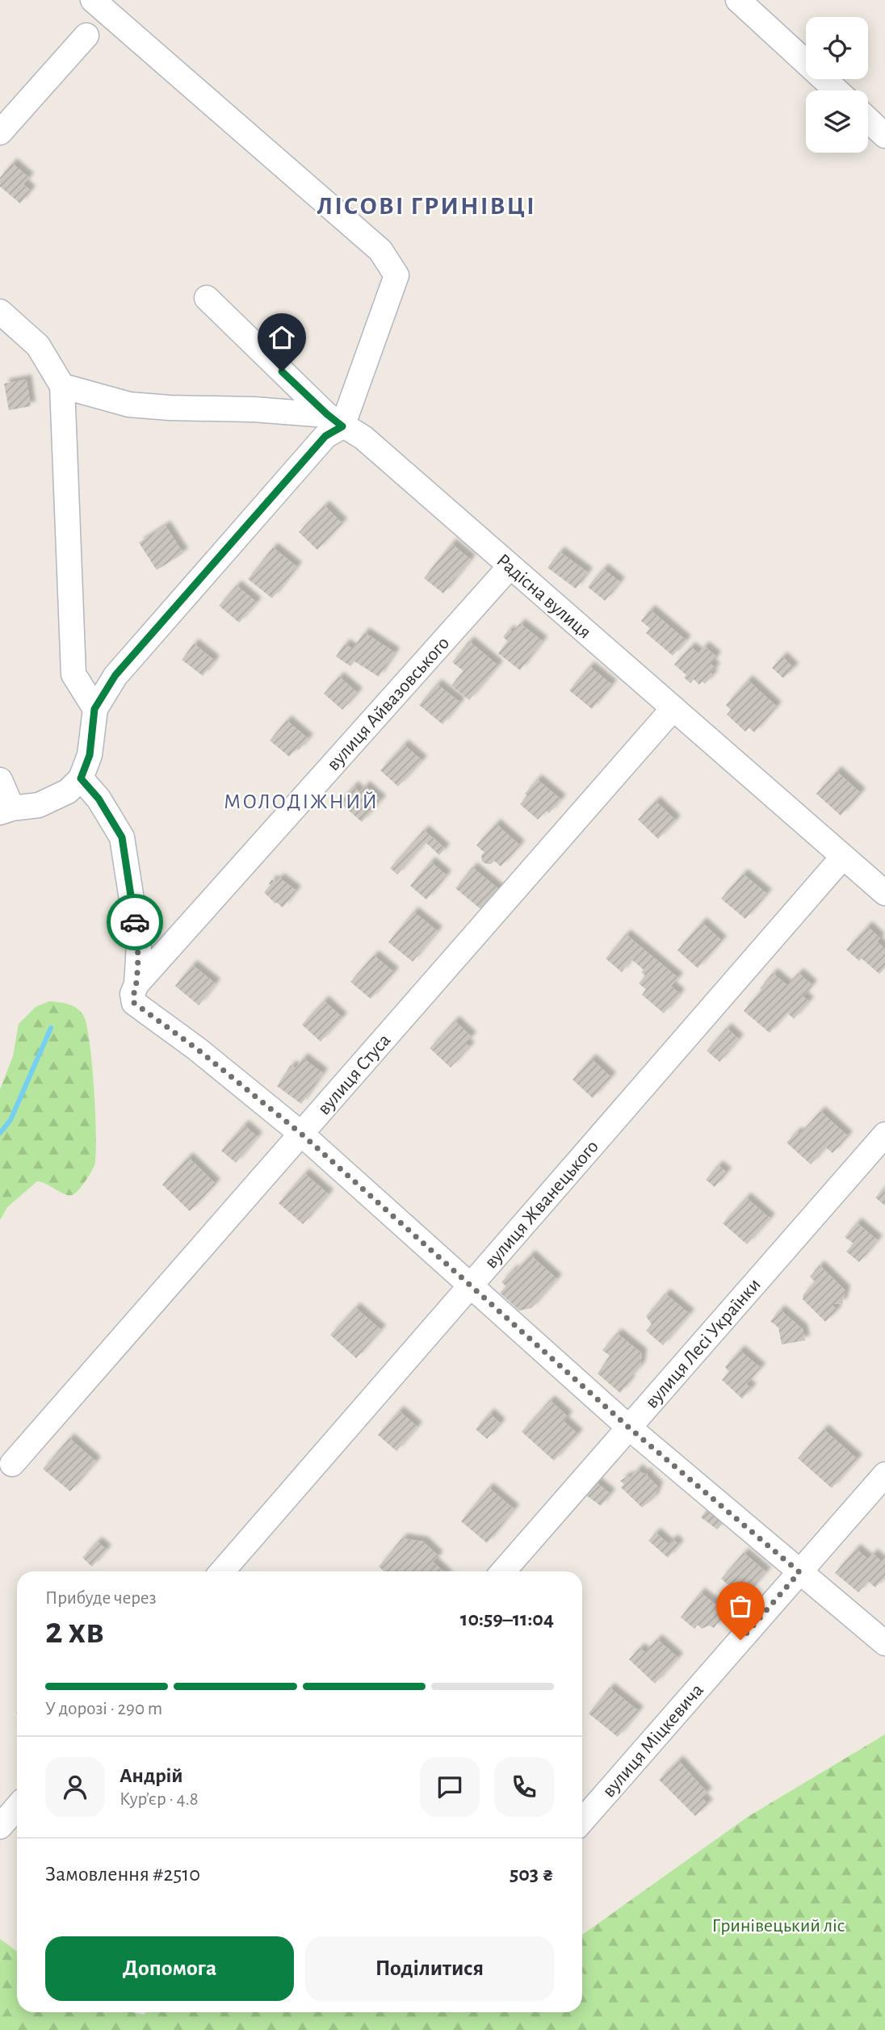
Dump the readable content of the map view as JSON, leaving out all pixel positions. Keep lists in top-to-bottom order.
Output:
{
  "streets": {
    "street": [
      "Радісна вулиця",
      "вулиця Айвазовського",
      "вулиця Стуса",
      "вулиця Жванецького",
      "вулиця Лесі Українки",
      "вулиця Міцкевича"
    ]
  },
  "crossings": [
    ["Радісна вулиця", "вулиця Айвазовського"],
    ["Радісна вулиця", "вулиця Стуса"],
    ["Радісна вулиця", "вулиця Жванецького"]
  ],
  "districts": ["ЛІСОВІ ГРИНІВЦІ", "МОЛОДІЖНИЙ"],
  "parks": ["Гринівецький ліс"],
  "page": {
    "heading": ["2 хв", "Прибуде через", "10:59–11:04"],
    "panel": [
      "Андрій",
      "Кур’єр · 4.8",
      "Замовлення #2510",
      "503 ₴"
    ],
    "bar": "У дорозі · 290 m",
    "buttons": ["Допомога", "Поділитися"]
  }
}
